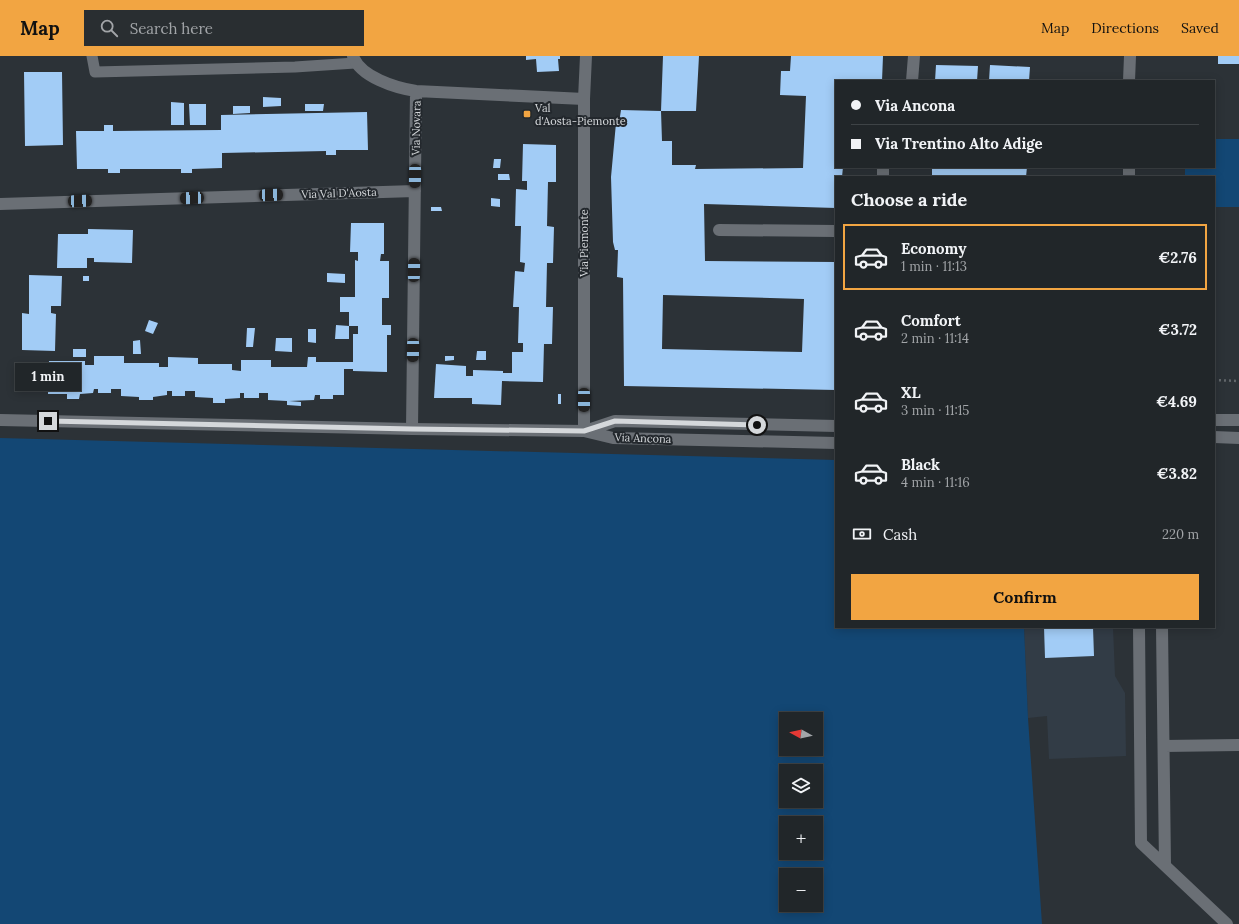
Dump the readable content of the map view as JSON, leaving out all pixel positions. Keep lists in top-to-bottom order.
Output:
{
  "streets": {
    "street": [
      "Via Novara",
      "Via Val D'Aosta",
      "Via Piemonte",
      "Via Ancona"
    ]
  },
  "crossings": [
    ["Via Novara", "Via Val D'Aosta"],
    ["Via Novara", "Via Piemonte"],
    ["Via Piemonte", "Via Ancona"]
  ],
  "places": {
    "transit": ["Val d'Aosta-Piemonte"]
  },
  "north": "left",
  "page": {
    "header": "Map",
    "search": "Search here",
    "nav": ["Map", "Directions", "Saved"],
    "banner": ["Via Ancona", "Via Trentino Alto Adige"],
    "heading": "Choose a ride",
    "list": [
      {
        "name": "Economy",
        "note": "1 min · 11:13",
        "value": "€2.76"
      },
      {
        "name": "Comfort",
        "note": "2 min · 11:14",
        "value": "€3.72"
      },
      {
        "name": "XL",
        "note": "3 min · 11:15",
        "value": "€4.69"
      },
      {
        "name": "Black",
        "note": "4 min · 11:16",
        "value": "€3.82"
      }
    ],
    "bubble": "1 min",
    "pay": ["Cash", "220 m"],
    "buttons": "Confirm",
    "map_buttons": ["+", "−"]
  }
}
